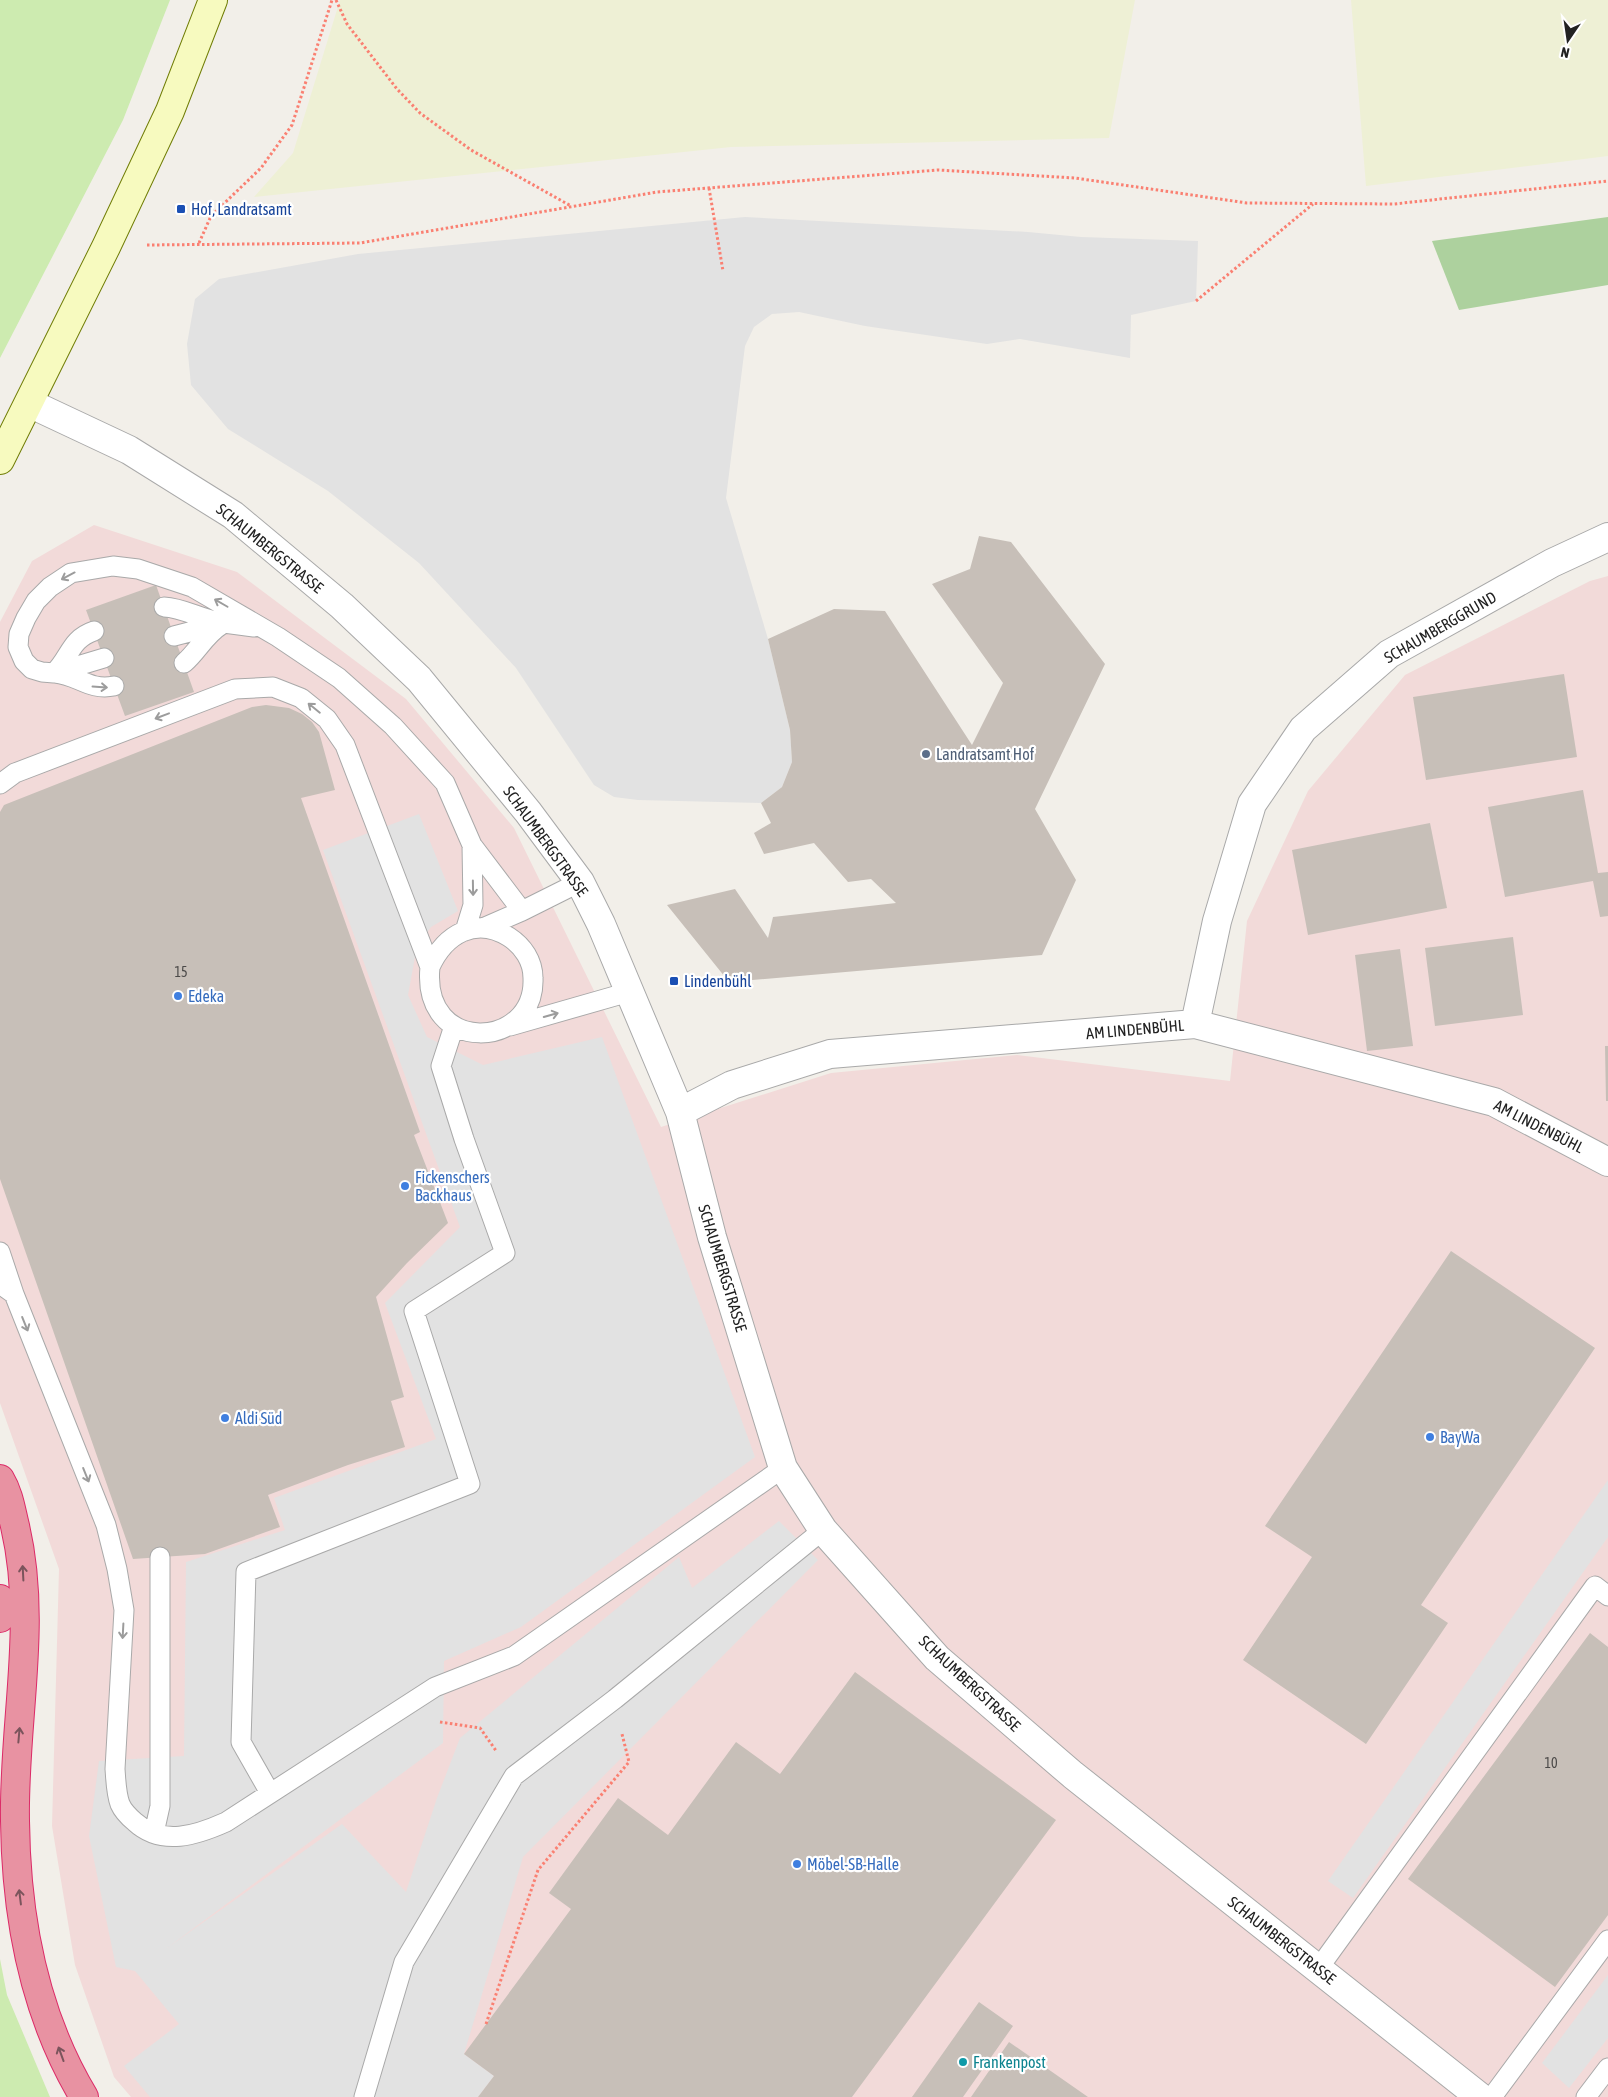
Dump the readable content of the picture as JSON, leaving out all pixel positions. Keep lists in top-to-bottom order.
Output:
{
  "streets": {
    "street": ["SCHAUMBERGSTRASSE", "SCHAUMBERGGRUND", "AM LINDENBÜHL"]
  },
  "crossings": [
    ["SCHAUMBERGSTRASSE", "AM LINDENBÜHL"],
    ["SCHAUMBERGGRUND", "AM LINDENBÜHL"]
  ],
  "places": {
    "transit": ["Hof, Landratsamt", "Lindenbühl"],
    "other": [
      "Landratsamt Hof",
      "Edeka",
      "Fickenschers Backhaus",
      "Aldi Süd",
      "BayWa",
      "Möbel-SB-Halle",
      "Frankenpost"
    ]
  },
  "house_numbers": ["15", "10"],
  "north": "bottom"
}
